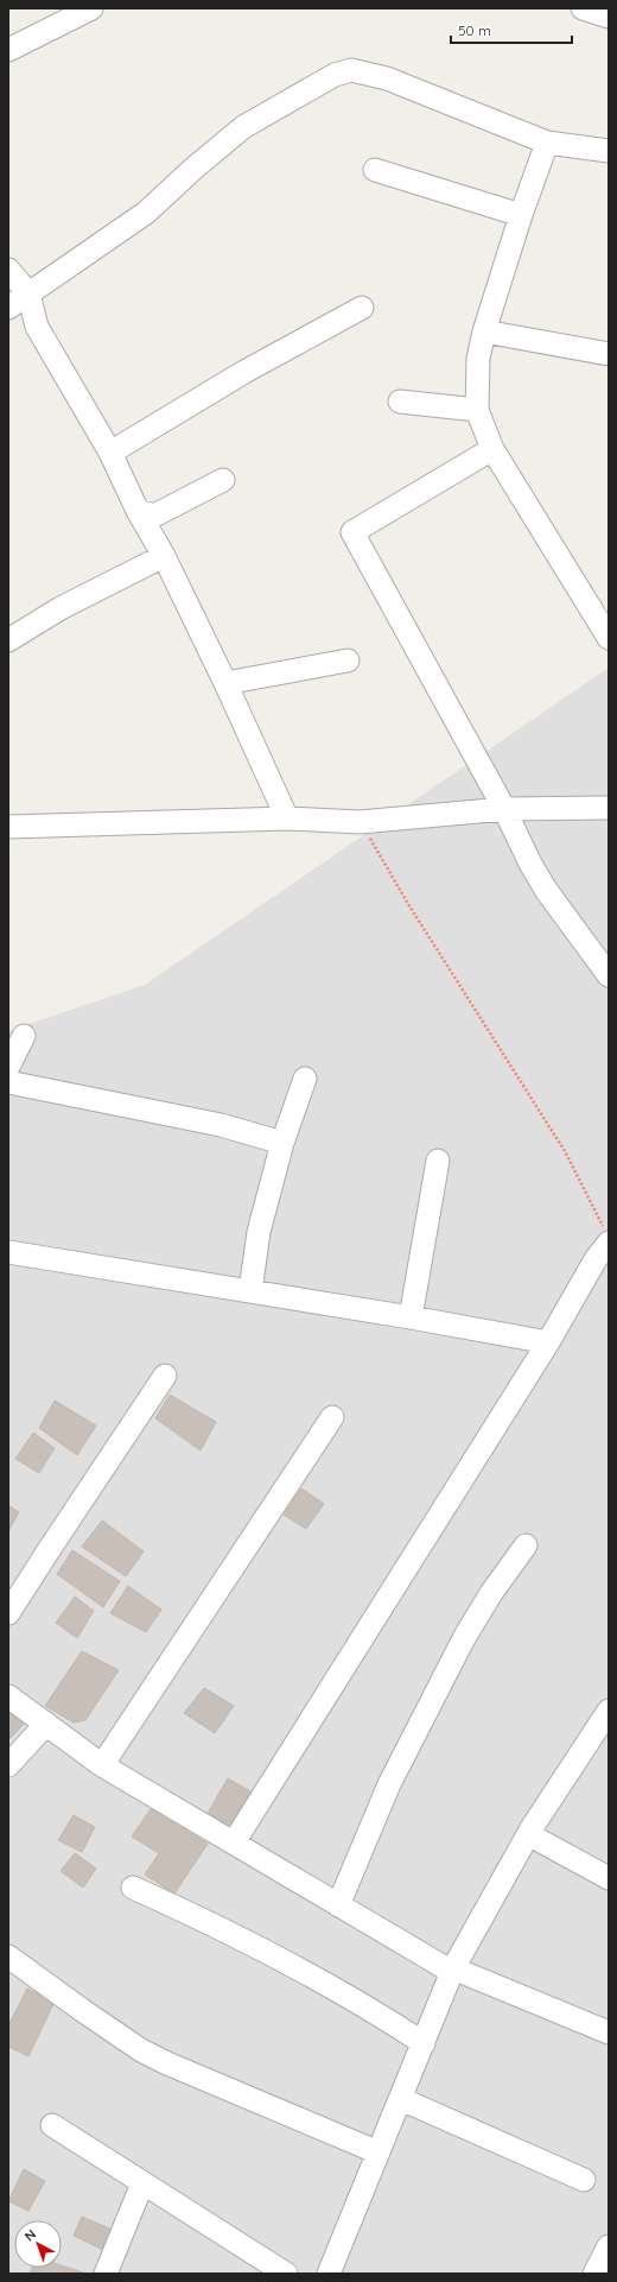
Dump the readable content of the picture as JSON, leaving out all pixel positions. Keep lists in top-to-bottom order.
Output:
{
  "scale_bar": "50 m",
  "north": "top left"
}
